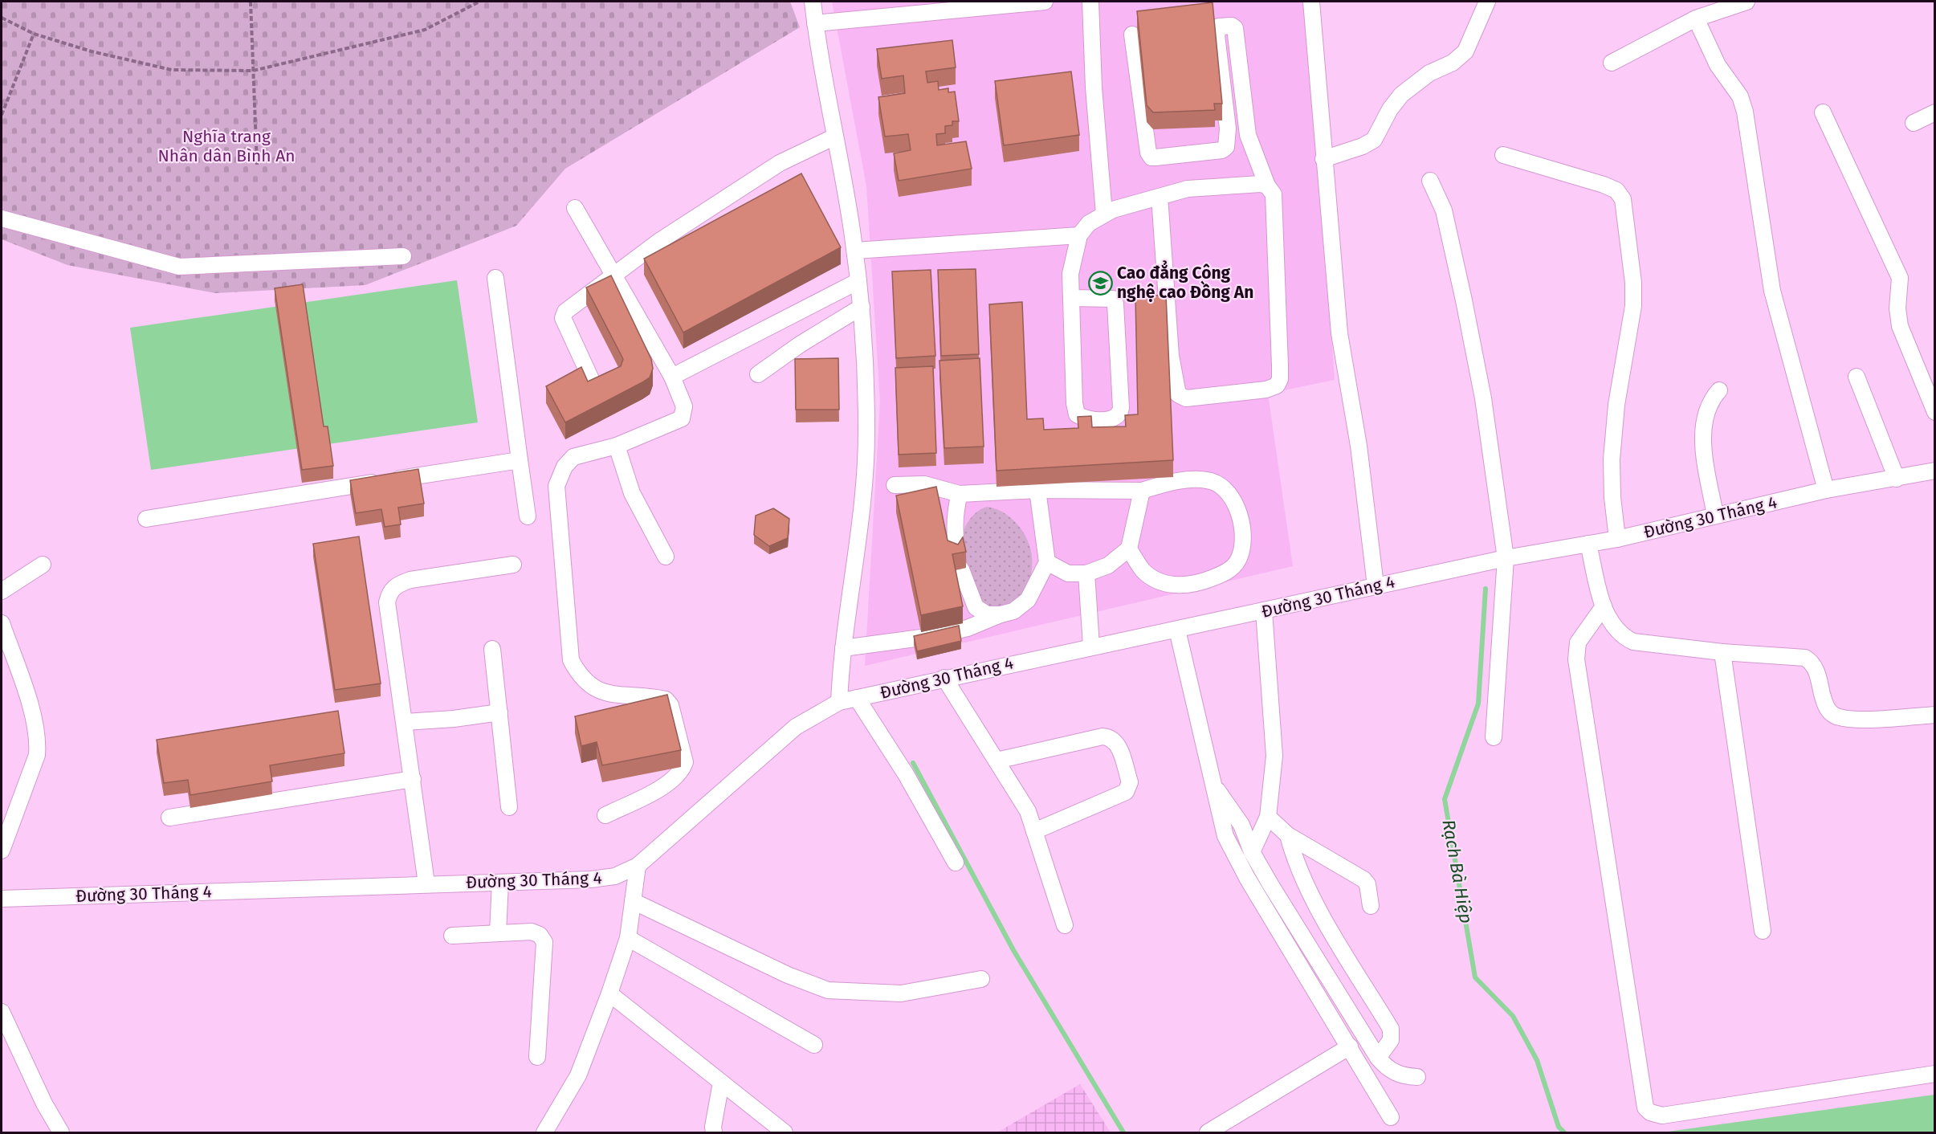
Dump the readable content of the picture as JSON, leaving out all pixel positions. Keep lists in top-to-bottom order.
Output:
{
  "streets": {
    "street": ["Đường 30 Tháng 4"]
  },
  "water": ["Rạch Bà Hiệp"],
  "parks": ["Nghĩa trang Nhân dân Bình An"],
  "places": {
    "school or university": ["Cao đẳng Công nghệ cao Đồng An"]
  }
}
